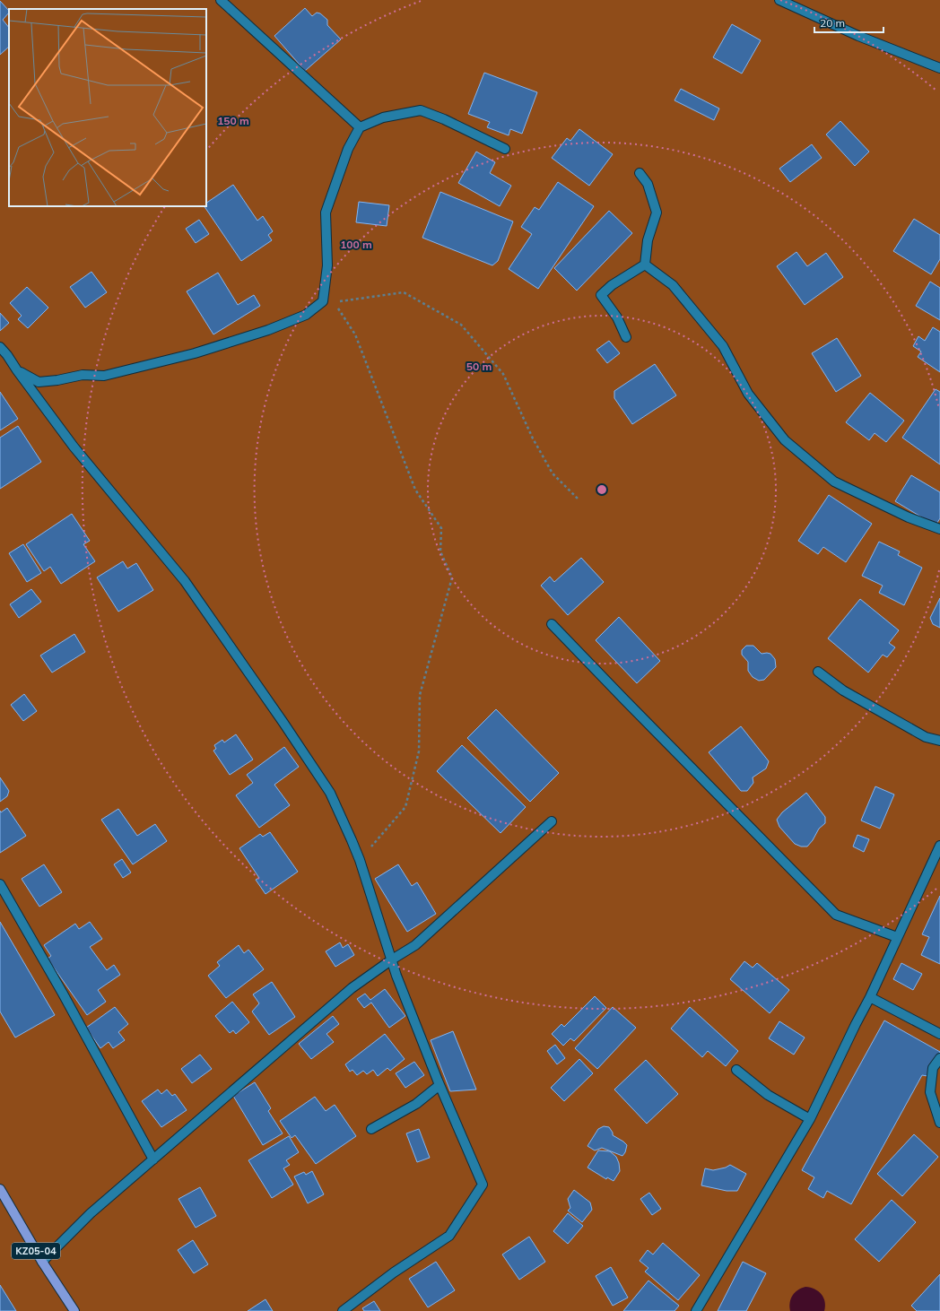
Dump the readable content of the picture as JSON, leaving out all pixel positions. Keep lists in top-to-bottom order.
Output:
{
  "streets": {
    "main road": ["KZ05-04"]
  },
  "scale_bar": "20 m",
  "rings": ["150 m", "100 m", "50 m"]
}
